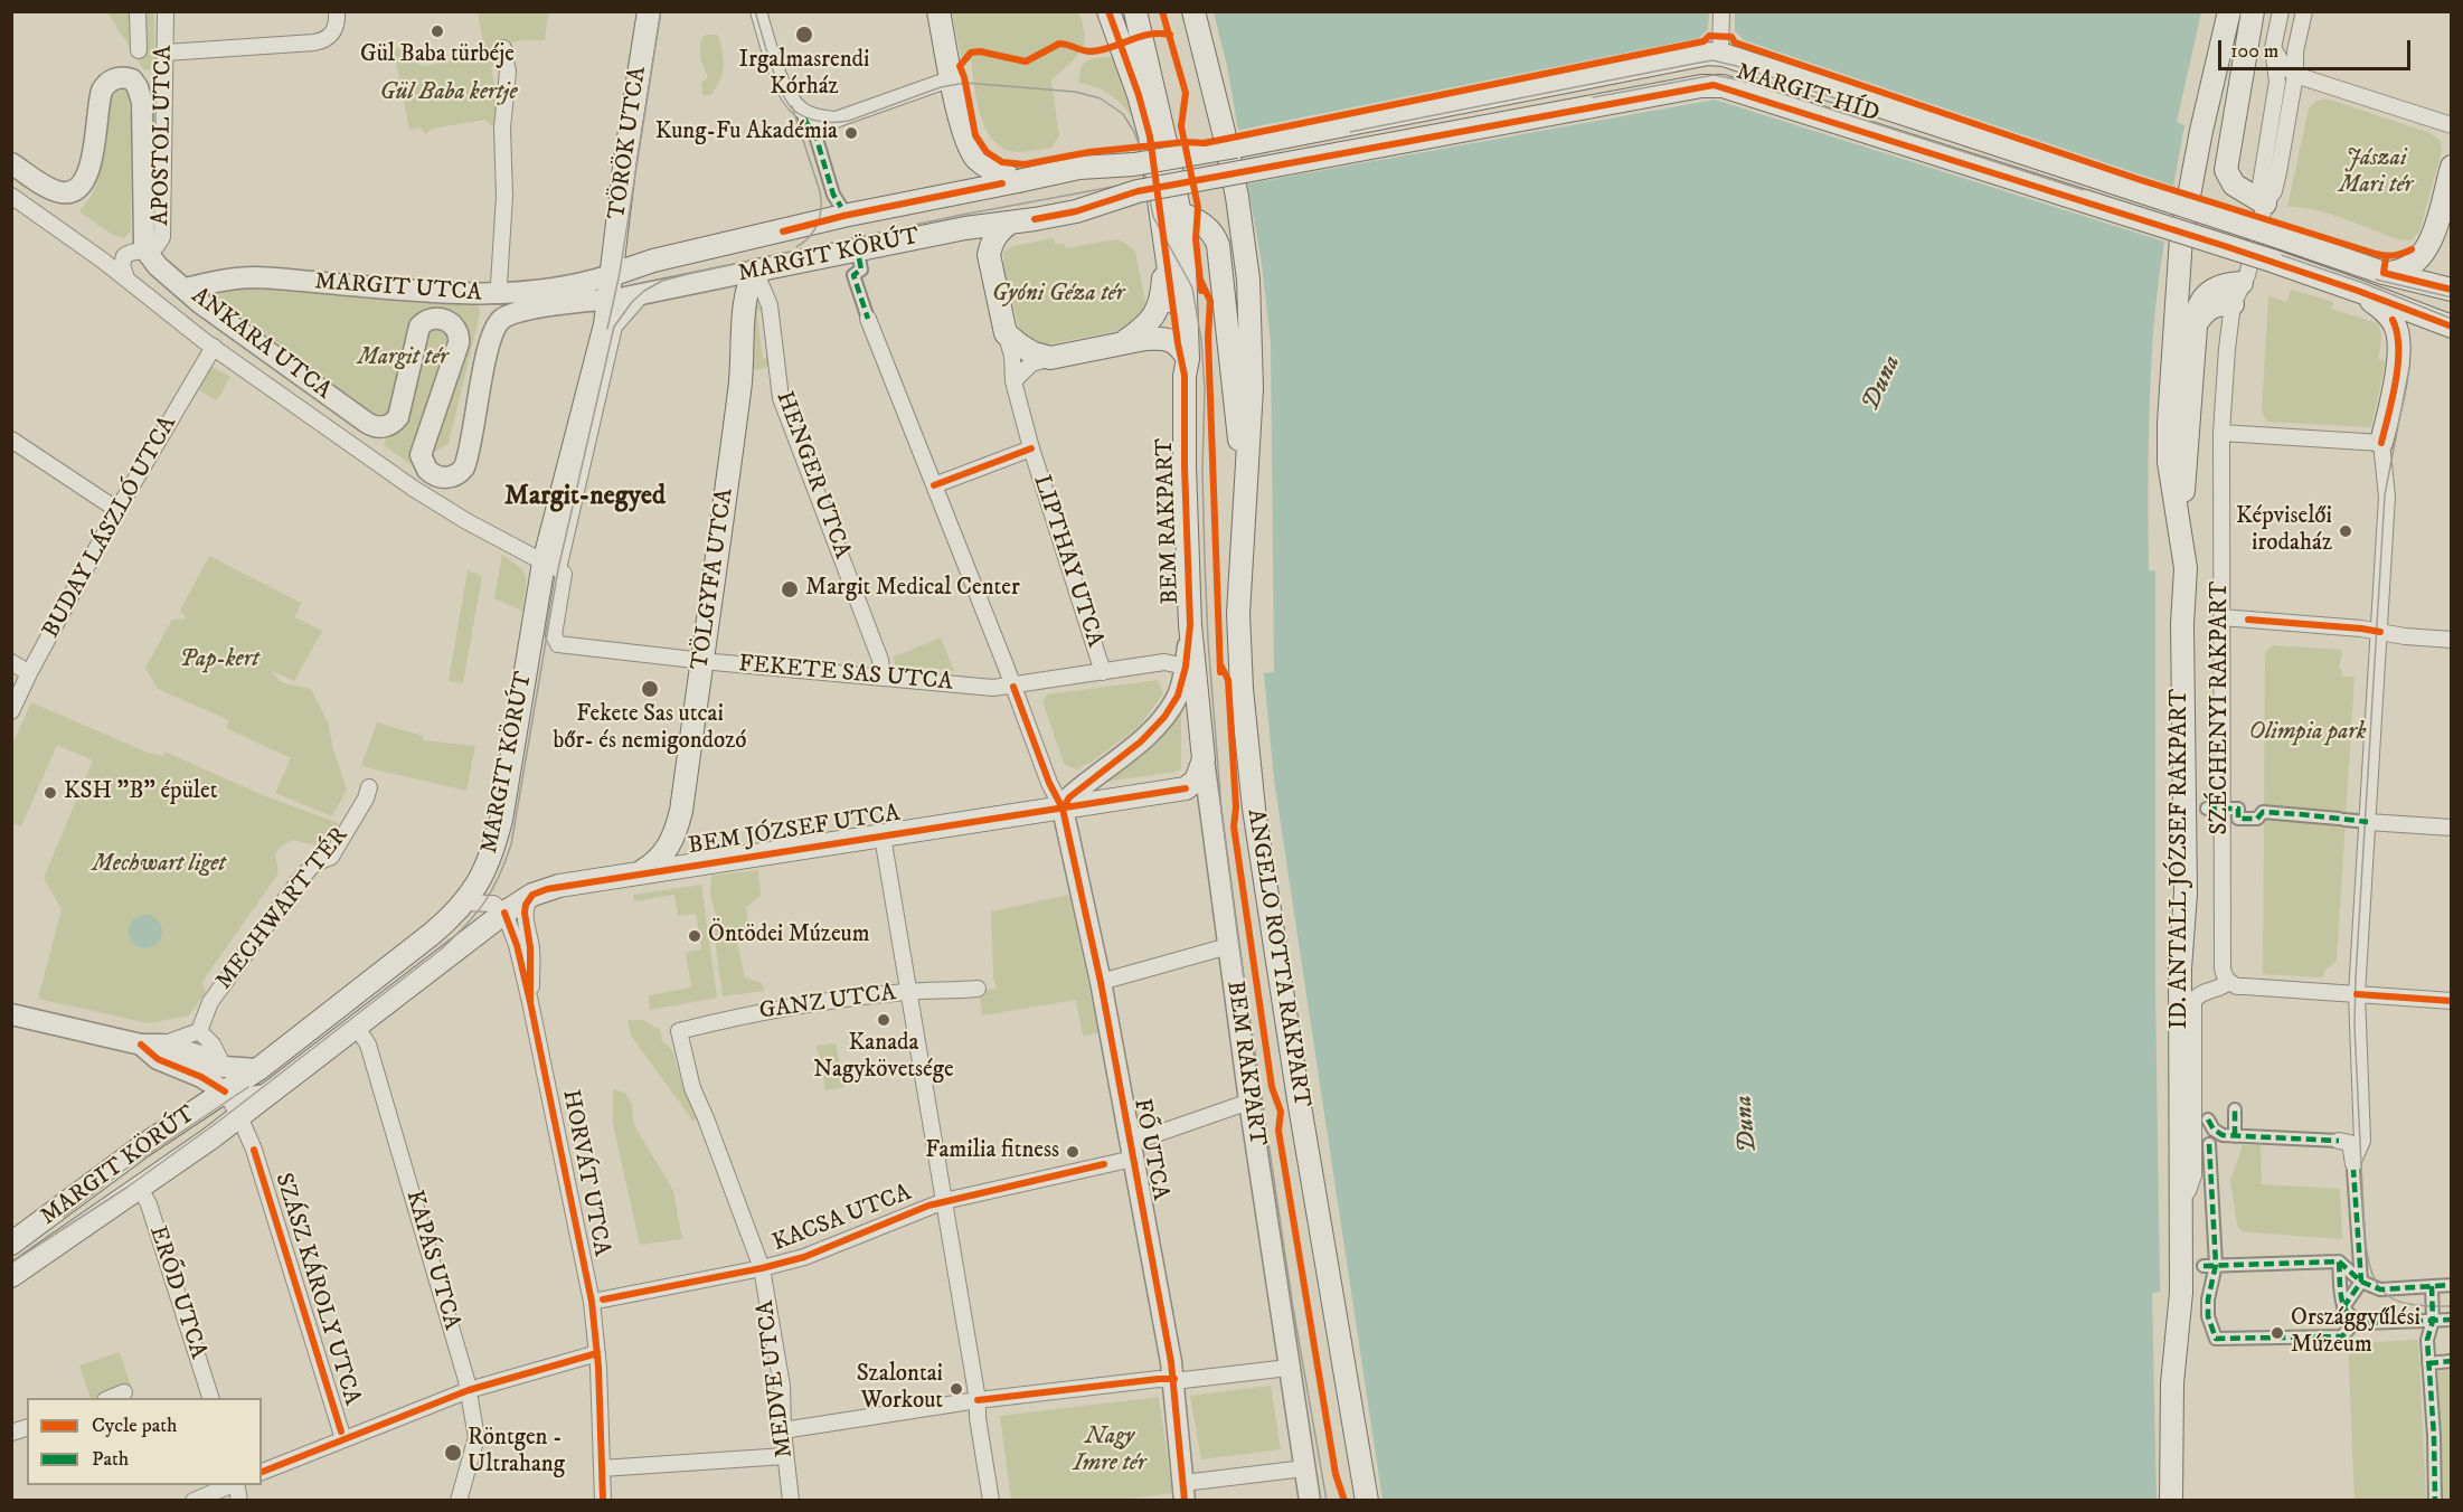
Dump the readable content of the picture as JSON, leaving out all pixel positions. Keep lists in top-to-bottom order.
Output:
{
  "streets": {
    "main road": [
      "MARGIT HÍD",
      "TÖRÖK UTCA",
      "MARGIT KÖRÚT",
      "BEM RAKPART",
      "TÖLGYFA UTCA",
      "BEM JÓZSEF UTCA",
      "ID. ANTALL JÓZSEF RAKPART",
      "ANGELO ROTTA RAKPART"
    ],
    "street": [
      "APOSTOL UTCA",
      "MARGIT UTCA",
      "ANKARA UTCA",
      "HENGER UTCA",
      "BUDAY LÁSZLÓ UTCA",
      "LIPTHAY UTCA",
      "FEKETE SAS UTCA",
      "SZÉCHENYI RAKPART",
      "MECHWART TÉR",
      "GANZ UTCA",
      "FŐ UTCA",
      "HORVÁT UTCA",
      "KACSA UTCA",
      "KAPÁS UTCA",
      "SZÁSZ KÁROLY UTCA",
      "ERŐD UTCA",
      "MEDVE UTCA"
    ]
  },
  "crossings": [
    ["MARGIT HÍD", "MARGIT KÖRÚT"],
    ["APOSTOL UTCA", "ANKARA UTCA"],
    ["TÖRÖK UTCA", "MARGIT KÖRÚT"],
    ["TÖRÖK UTCA", "MARGIT UTCA"],
    ["MARGIT KÖRÚT", "MARGIT UTCA"],
    ["MARGIT KÖRÚT", "HENGER UTCA"],
    ["MARGIT KÖRÚT", "TÖLGYFA UTCA"],
    ["MARGIT KÖRÚT", "FEKETE SAS UTCA"],
    ["MARGIT KÖRÚT", "BEM JÓZSEF UTCA"],
    ["MARGIT KÖRÚT", "HORVÁT UTCA"],
    ["MARGIT KÖRÚT", "KAPÁS UTCA"],
    ["MARGIT KÖRÚT", "SZÁSZ KÁROLY UTCA"],
    ["MARGIT KÖRÚT", "ERŐD UTCA"],
    ["MARGIT UTCA", "ANKARA UTCA"],
    ["HENGER UTCA", "TÖLGYFA UTCA"],
    ["HENGER UTCA", "FEKETE SAS UTCA"],
    ["BEM RAKPART", "FEKETE SAS UTCA"],
    ["BEM RAKPART", "BEM JÓZSEF UTCA"],
    ["BEM RAKPART", "FŐ UTCA"],
    ["LIPTHAY UTCA", "FEKETE SAS UTCA"],
    ["TÖLGYFA UTCA", "FEKETE SAS UTCA"],
    ["TÖLGYFA UTCA", "BEM JÓZSEF UTCA"],
    ["SZÉCHENYI RAKPART", "ID. ANTALL JÓZSEF RAKPART"],
    ["BEM JÓZSEF UTCA", "FŐ UTCA"],
    ["BEM JÓZSEF UTCA", "HORVÁT UTCA"],
    ["GANZ UTCA", "MEDVE UTCA"],
    ["FŐ UTCA", "KACSA UTCA"],
    ["HORVÁT UTCA", "KACSA UTCA"],
    ["KACSA UTCA", "MEDVE UTCA"]
  ],
  "districts": ["Margit-negyed"],
  "water": ["Duna"],
  "parks": [
    "Gül Baba kertje",
    "Jászai Mari tér",
    "Gyóni Géza tér",
    "Margit tér",
    "Pap-kert",
    "Olimpia park",
    "Mechwart liget",
    "Nagy Imre tér"
  ],
  "places": [
    "Gül Baba türbéje",
    "Irgalmasrendi Kórház",
    "Kung-Fu Akadémia",
    "Képviselői irodaház",
    "Margit Medical Center",
    "Fekete Sas utcai bőr- és nemigondozó",
    "KSH \"B\" épület",
    "Öntödei Múzeum",
    "Kanada Nagykövetsége",
    "Familia fitness",
    "Országgyűlési Múzeum",
    "Szalontai Workout",
    "Röntgen - Ultrahang"
  ],
  "legend": ["Cycle path", "Path"],
  "scale_bar": "100 m"
}
